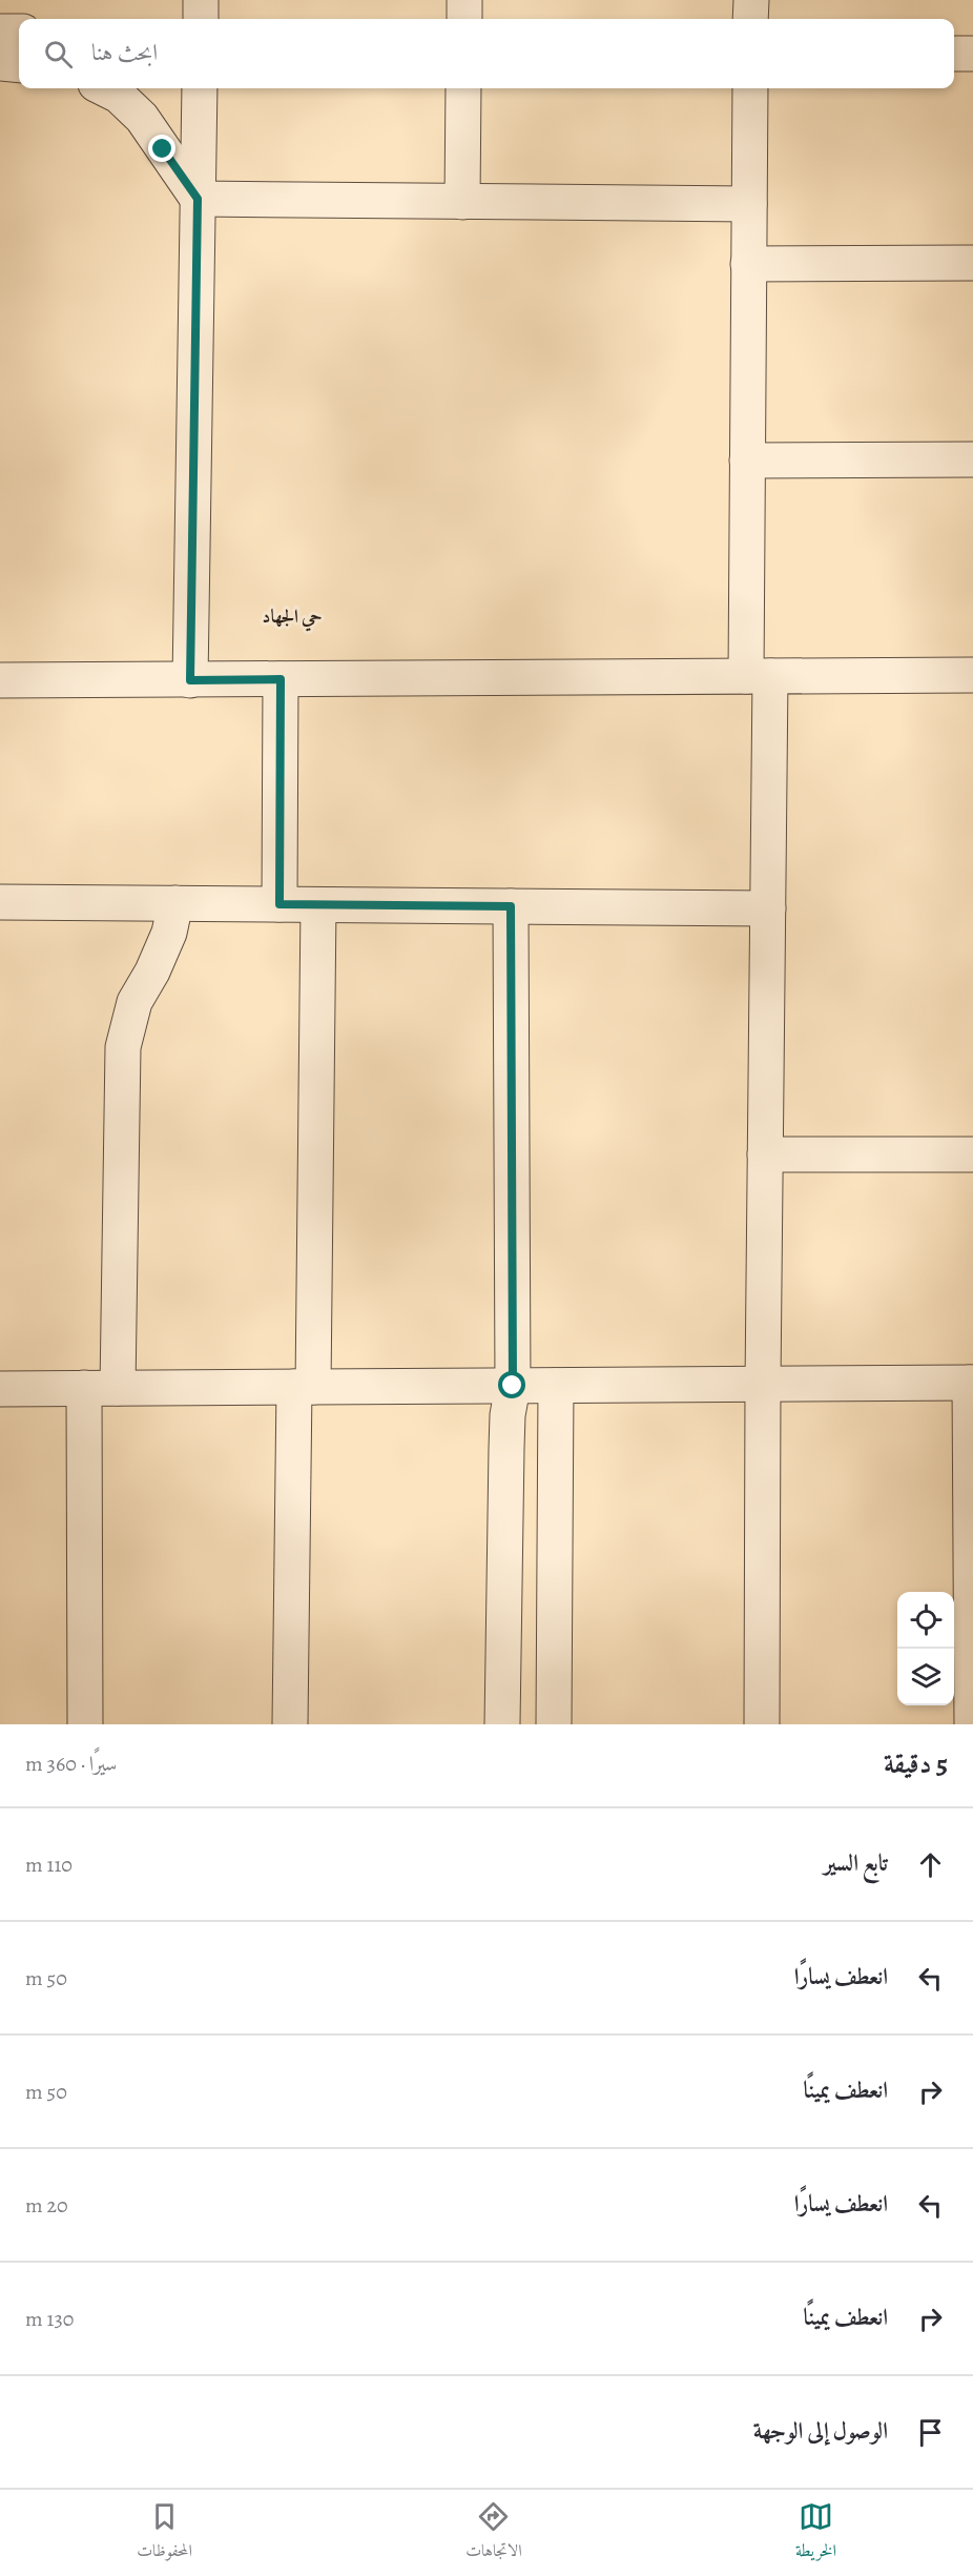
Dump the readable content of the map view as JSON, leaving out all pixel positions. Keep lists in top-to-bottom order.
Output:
{
  "districts": ["حي الجهاد"],
  "page": {
    "search": "ابحث هنا",
    "heading": ["5 دقيقة", "سيرًا · 360 m"],
    "list": [
      ["تابع السير", "110 m"],
      ["انعطف يسارًا", "50 m"],
      ["انعطف يمينًا", "50 m"],
      ["انعطف يسارًا", "20 m"],
      ["انعطف يمينًا", "130 m"],
      "الوصول إلى الوجهة"
    ],
    "nav": ["الخريطة", "الاتجاهات", "المحفوظات"]
  }
}
